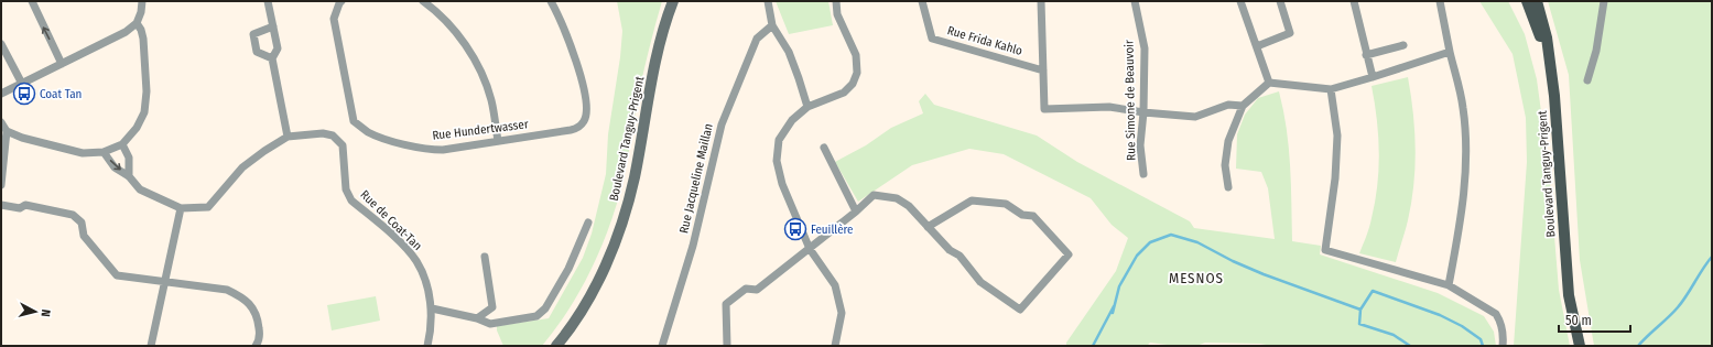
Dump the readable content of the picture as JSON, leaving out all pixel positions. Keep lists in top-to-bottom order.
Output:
{
  "streets": {
    "main road": ["Boulevard Tanguy-Prigent"],
    "street": [
      "Rue Frida Kahlo",
      "Rue Simone de Beauvoir",
      "Rue Hundertwasser",
      "Rue Jacqueline Maillan",
      "Rue de Coat-Tan"
    ]
  },
  "districts": ["MESNOS"],
  "places": {
    "bus stop": ["Coat Tan", "Feuillère"]
  },
  "scale_bar": "50 m",
  "north": "right"
}
